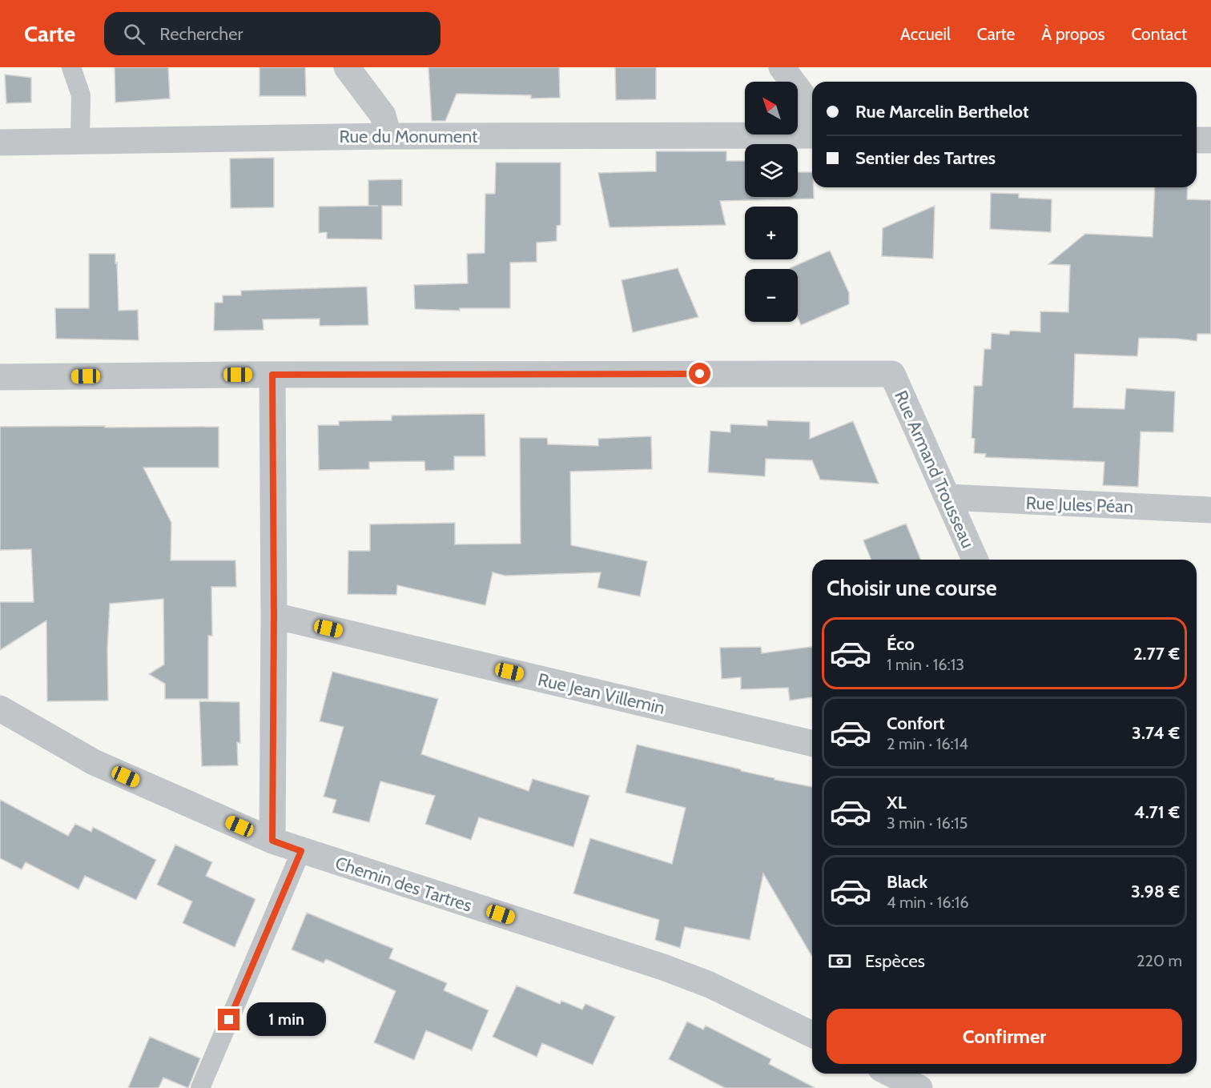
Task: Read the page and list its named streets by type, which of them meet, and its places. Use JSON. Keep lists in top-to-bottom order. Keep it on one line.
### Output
{"streets":{"street":["Rue du Monument","Rue Armand Trousseau","Rue Jules Péan","Rue Jean Villemin","Chemin des Tartres"]},"crossings":[["Rue Armand Trousseau","Rue Jules Péan"]],"north":"top left","page":{"header":"Carte","search":"Rechercher","nav":["Accueil","Carte","À propos","Contact"],"map_buttons":["+","−"],"banner":["Rue Marcelin Berthelot","Sentier des Tartres"],"heading":"Choisir une course","list":[{"name":"Éco","note":"1 min · 16:13","value":"2.77 €"},{"name":"Confort","note":"2 min · 16:14","value":"3.74 €"},{"name":"XL","note":"3 min · 16:15","value":"4.71 €"},{"name":"Black","note":"4 min · 16:16","value":"3.98 €"}],"pay":["Espèces","220 m"],"buttons":"Confirmer","bubble":"1 min"}}
